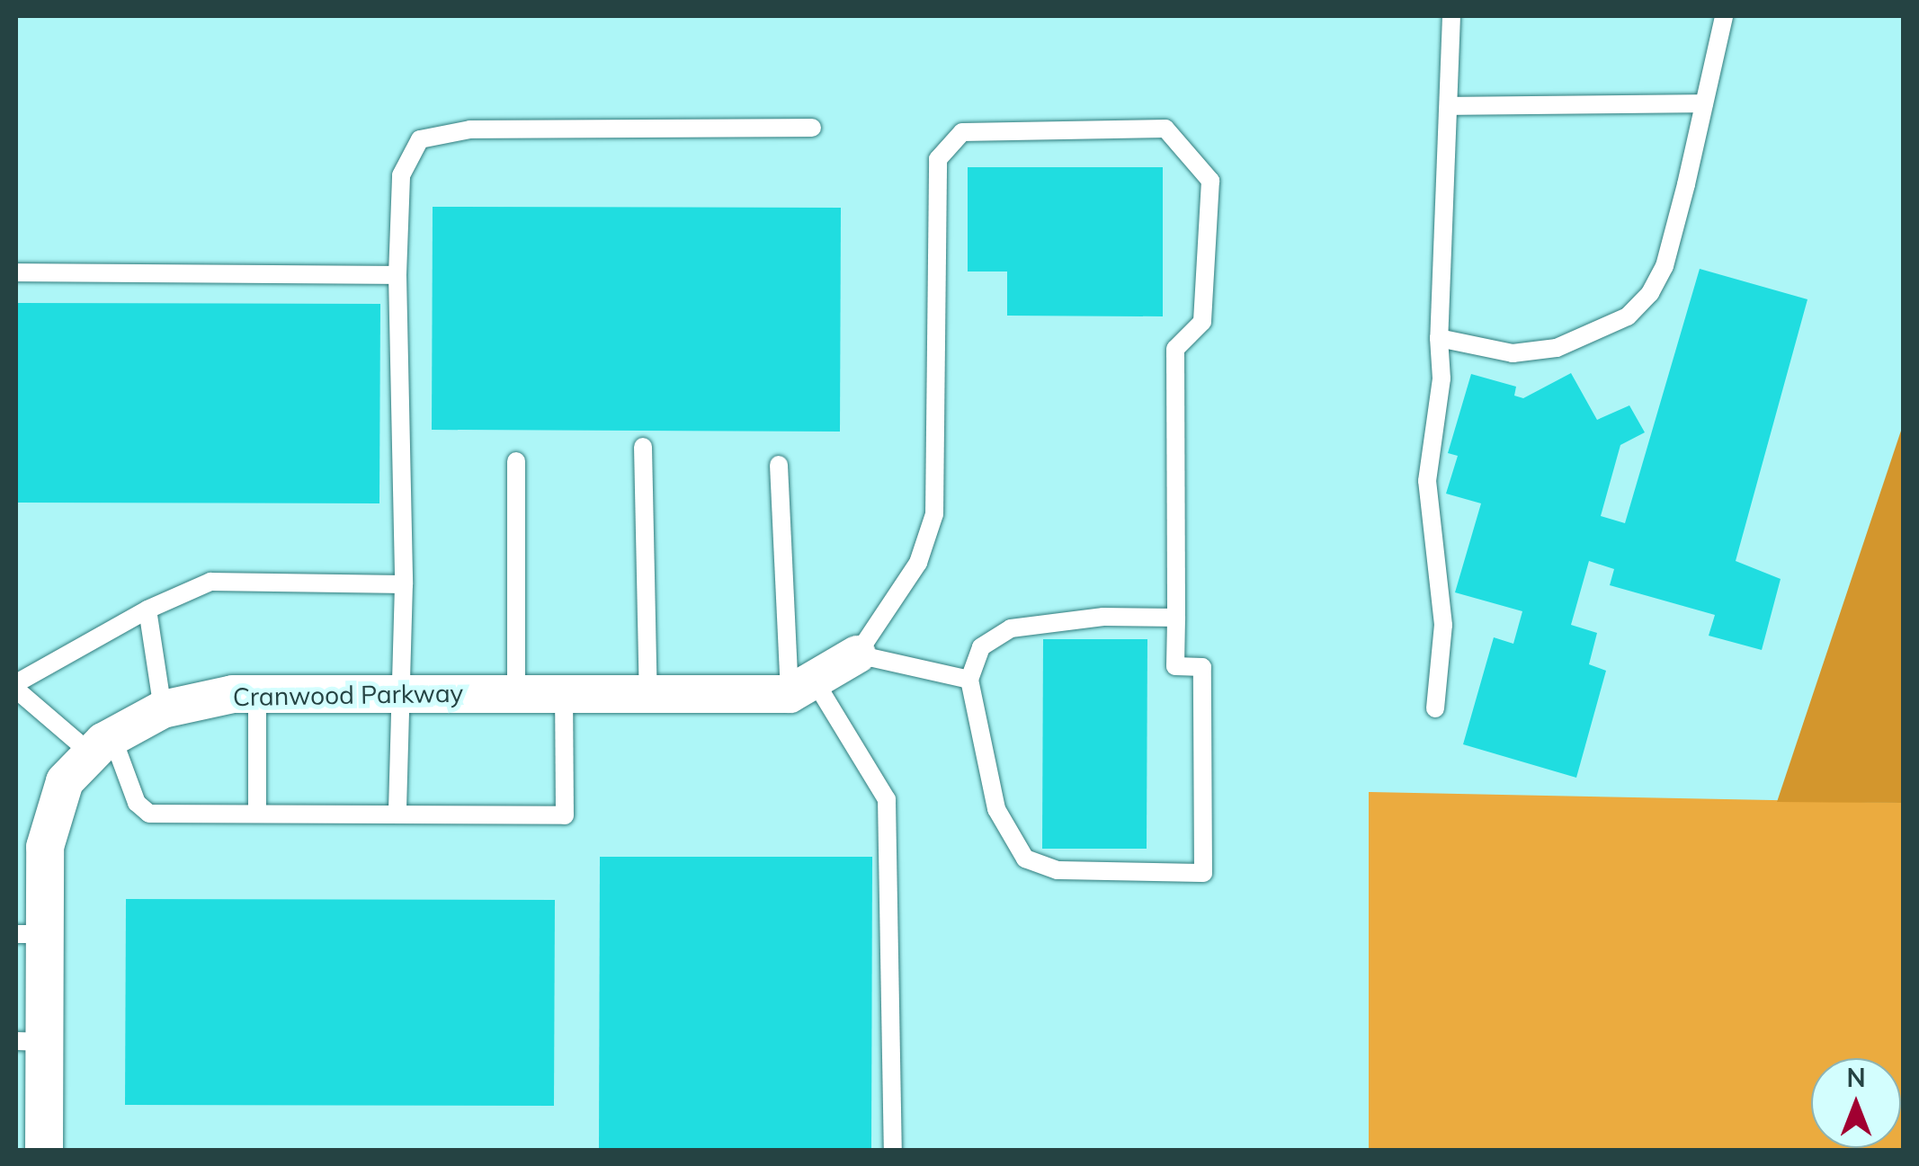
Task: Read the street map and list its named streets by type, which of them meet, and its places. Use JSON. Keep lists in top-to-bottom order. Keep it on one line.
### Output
{"streets":{"street":["Cranwood Parkway"]},"north":"top"}
